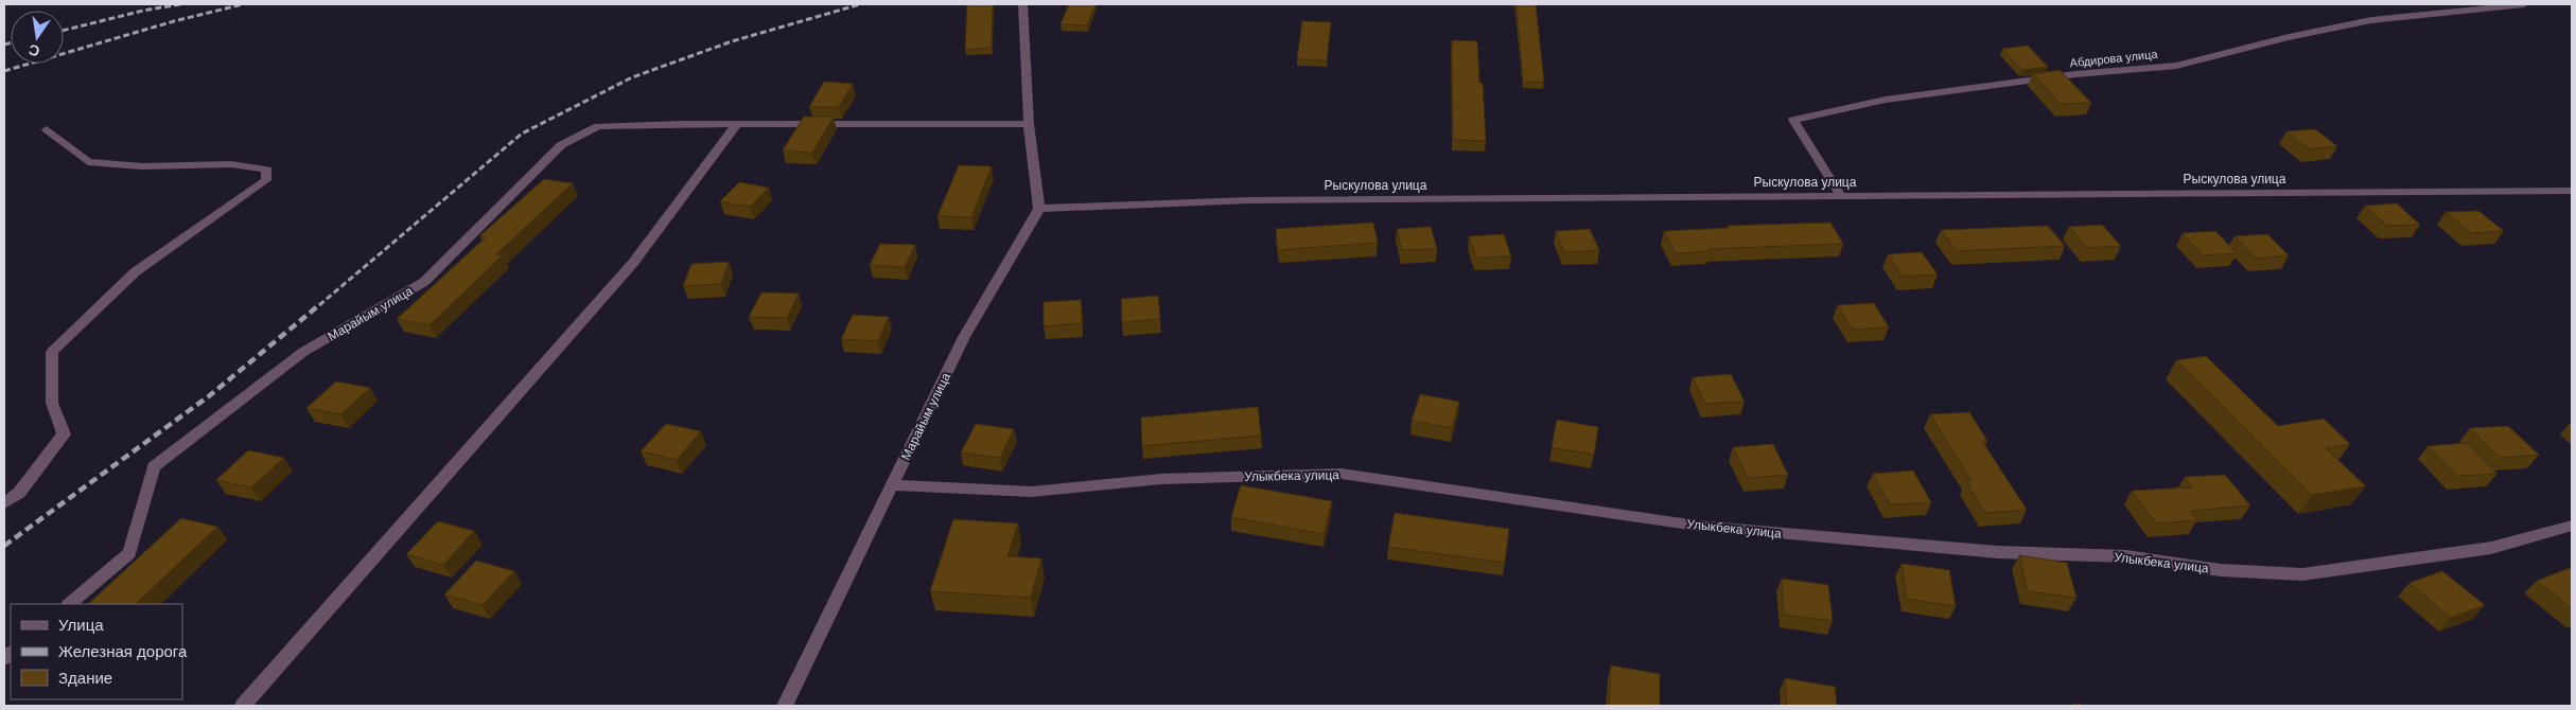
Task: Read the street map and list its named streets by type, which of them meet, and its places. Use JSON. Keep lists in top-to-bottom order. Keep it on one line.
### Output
{"streets":{"street":["Абдирова улица","Рыскулова улица","Марайым улица","Улыкбека улица"]},"crossings":[["Абдирова улица","Рыскулова улица"],["Рыскулова улица","Марайым улица"],["Марайым улица","Улыкбека улица"]],"legend":["Улица","Железная дорога","Здание"],"north":"bottom"}
